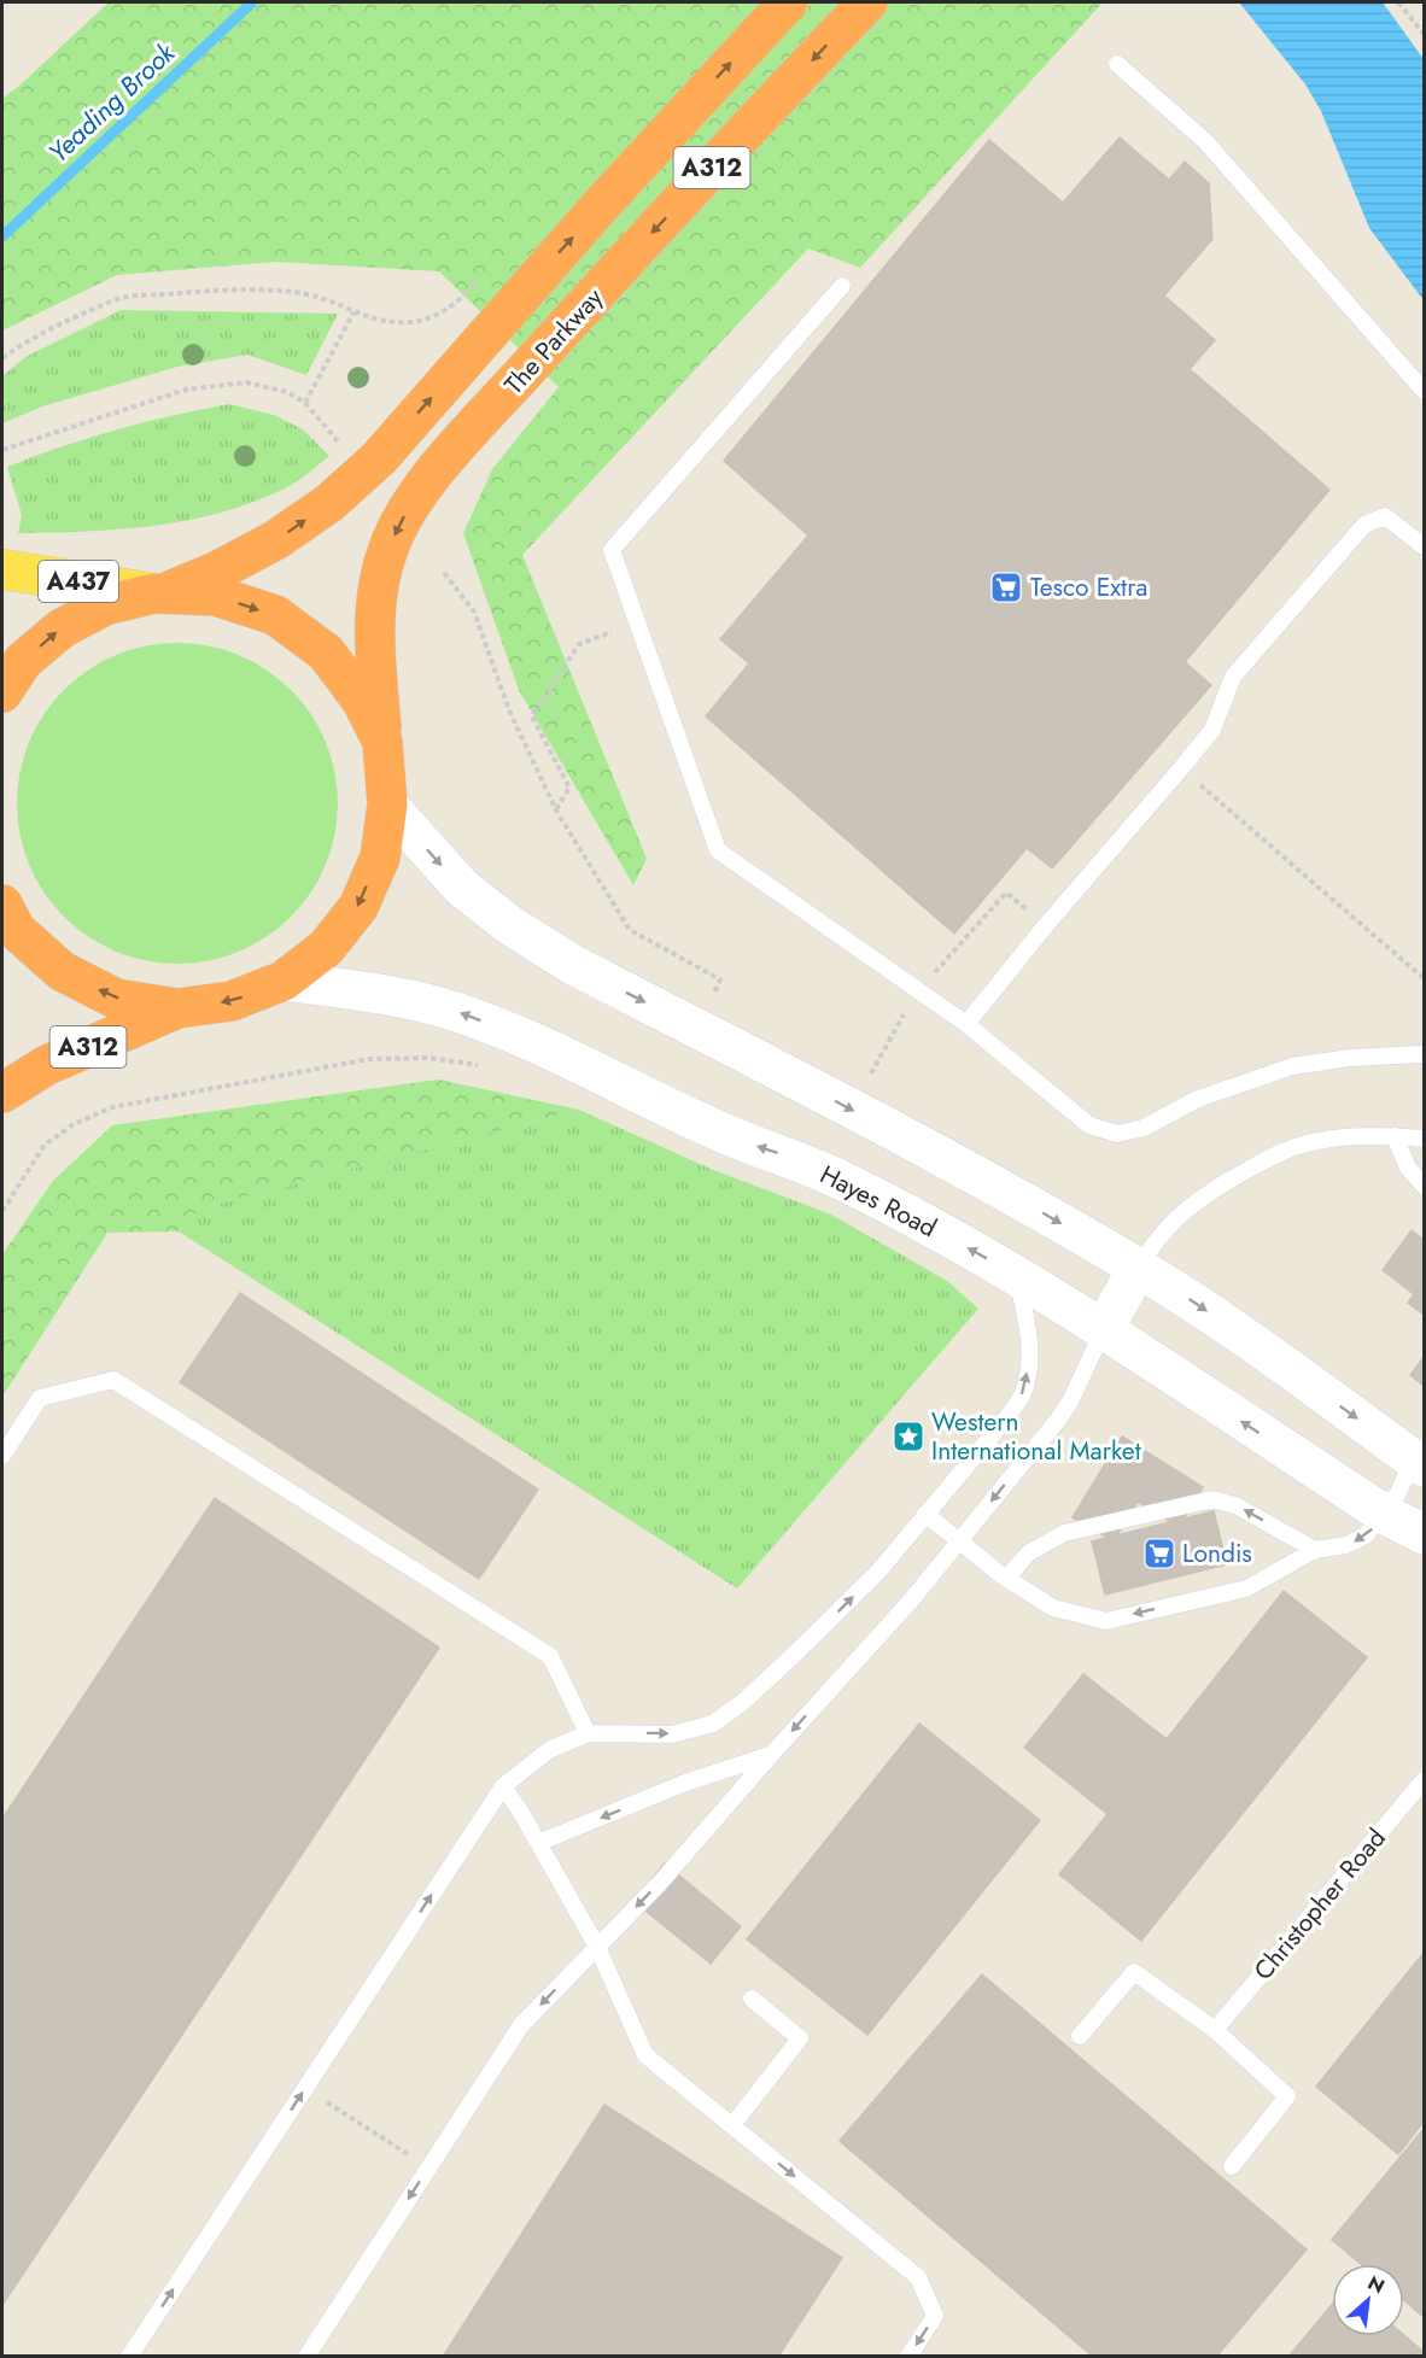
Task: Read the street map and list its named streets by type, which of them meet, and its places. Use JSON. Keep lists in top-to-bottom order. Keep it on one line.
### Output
{"streets":{"highway":["A312","The Parkway"],"main road":["A437"],"street":["Hayes Road"],"lane":["Christopher Road"]},"crossings":[["A312","The Parkway"],["A312","A437"],["The Parkway","Hayes Road"]],"water":["Yeading Brook"],"places":{"supermarket":["Tesco Extra","Londis"],"place":["Western International Market"]},"north":"top right"}
